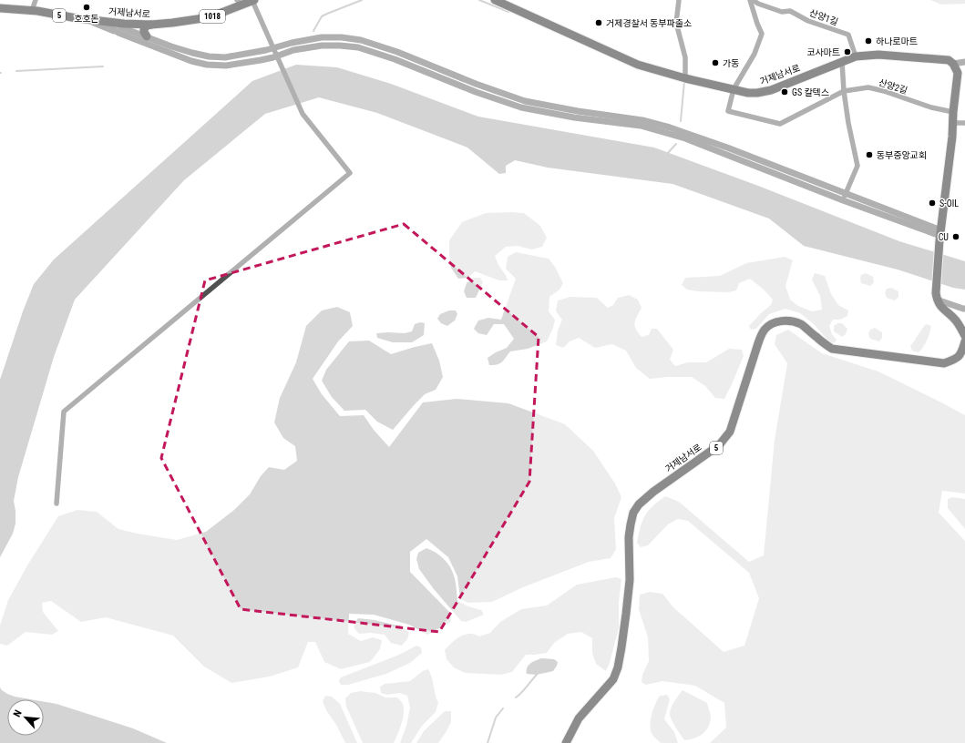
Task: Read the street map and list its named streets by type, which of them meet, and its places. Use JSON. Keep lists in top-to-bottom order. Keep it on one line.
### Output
{"streets":{"main road":["거제남서로","5","1018"],"street":["산양1길","산양2길"]},"crossings":[["거제남서로","산양1길"],["거제남서로","산양2길"]],"places":["호호돈","거제경찰서 동부파출소","하나로마트","코사마트","가동","GS 칼텍스","동부중앙교회","S-OIL","CU"],"north":"top left"}
